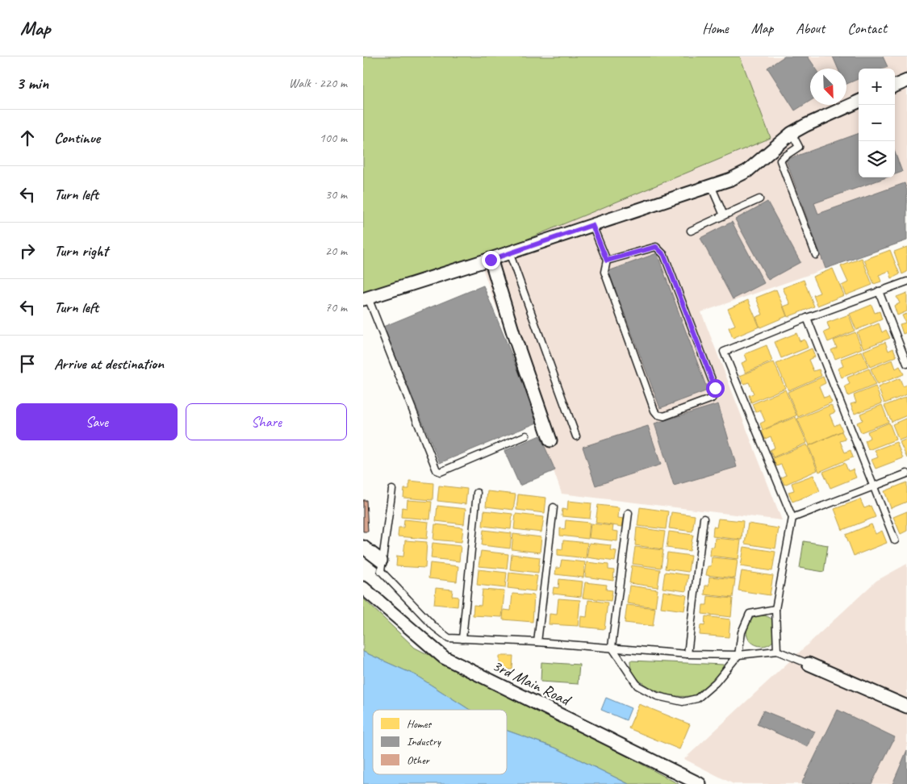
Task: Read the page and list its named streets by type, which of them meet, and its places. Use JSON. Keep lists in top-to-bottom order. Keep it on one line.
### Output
{"streets":{"street":["3rd Main Road"]},"legend":["Homes","Industry","Other"],"north":"bottom right","page":{"header":"Map","nav":["Home","Map","About","Contact"],"heading":["3 min","Walk · 220 m"],"map_buttons":["+","−"],"list":[["Continue","100 m"],["Turn left","30 m"],["Turn right","20 m"],["Turn left","70 m"],"Arrive at destination"],"buttons":["Save","Share"]}}
